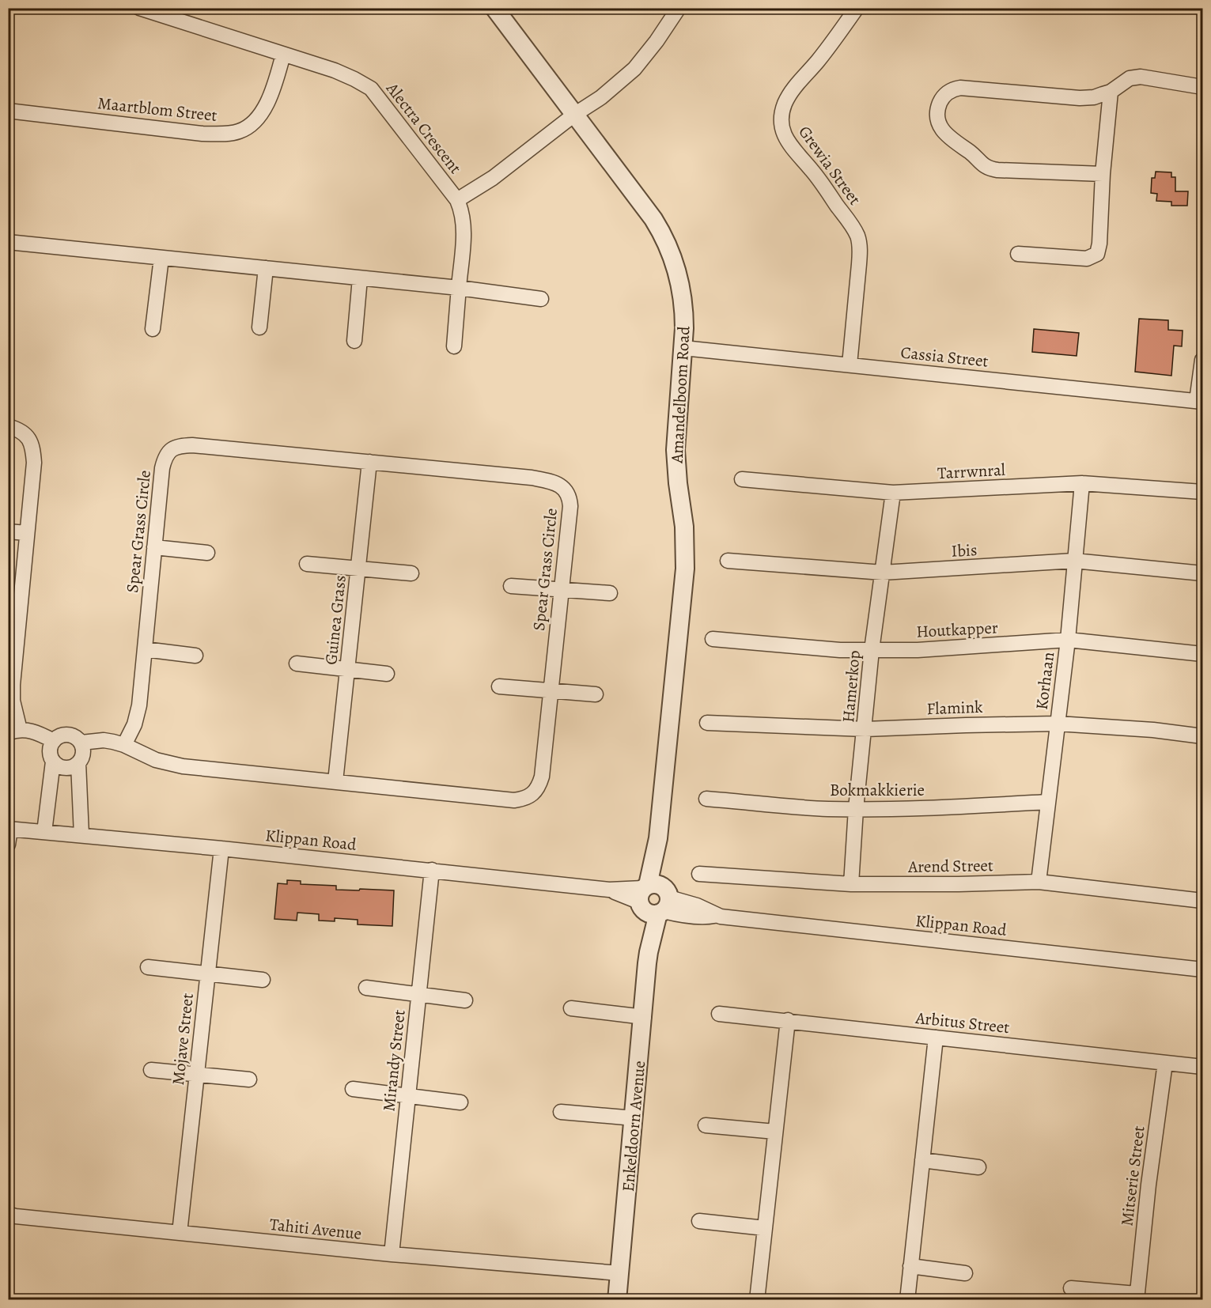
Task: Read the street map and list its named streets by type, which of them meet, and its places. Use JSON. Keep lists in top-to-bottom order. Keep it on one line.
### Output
{"streets":{"street":["Maartblom Street","Alectra Crescent","Grewia Street","Cassia Street","Amandelboom Road","Tarrwnral","Spear Grass Circle","Ibis","Guinea Grass","Houtkapper","Korhaan","Hamerkop","Flamink","Bokmakkierie","Klippan Road","Arend Street","Arbitus Street","Mojave Street","Mirandy Street","Enkeldoorn Avenue","Mitserie Street","Tahiti Avenue"]},"crossings":[["Maartblom Street","Alectra Crescent"],["Grewia Street","Cassia Street"],["Cassia Street","Amandelboom Road"],["Amandelboom Road","Klippan Road"],["Amandelboom Road","Enkeldoorn Avenue"],["Tarrwnral","Korhaan"],["Tarrwnral","Hamerkop"],["Spear Grass Circle","Guinea Grass"],["Ibis","Korhaan"],["Ibis","Hamerkop"],["Houtkapper","Korhaan"],["Houtkapper","Hamerkop"],["Korhaan","Flamink"],["Korhaan","Bokmakkierie"],["Korhaan","Arend Street"],["Hamerkop","Flamink"],["Hamerkop","Bokmakkierie"],["Hamerkop","Arend Street"],["Klippan Road","Mojave Street"],["Klippan Road","Mirandy Street"],["Klippan Road","Enkeldoorn Avenue"],["Arbitus Street","Mitserie Street"],["Mojave Street","Tahiti Avenue"],["Mirandy Street","Tahiti Avenue"],["Enkeldoorn Avenue","Tahiti Avenue"]]}
